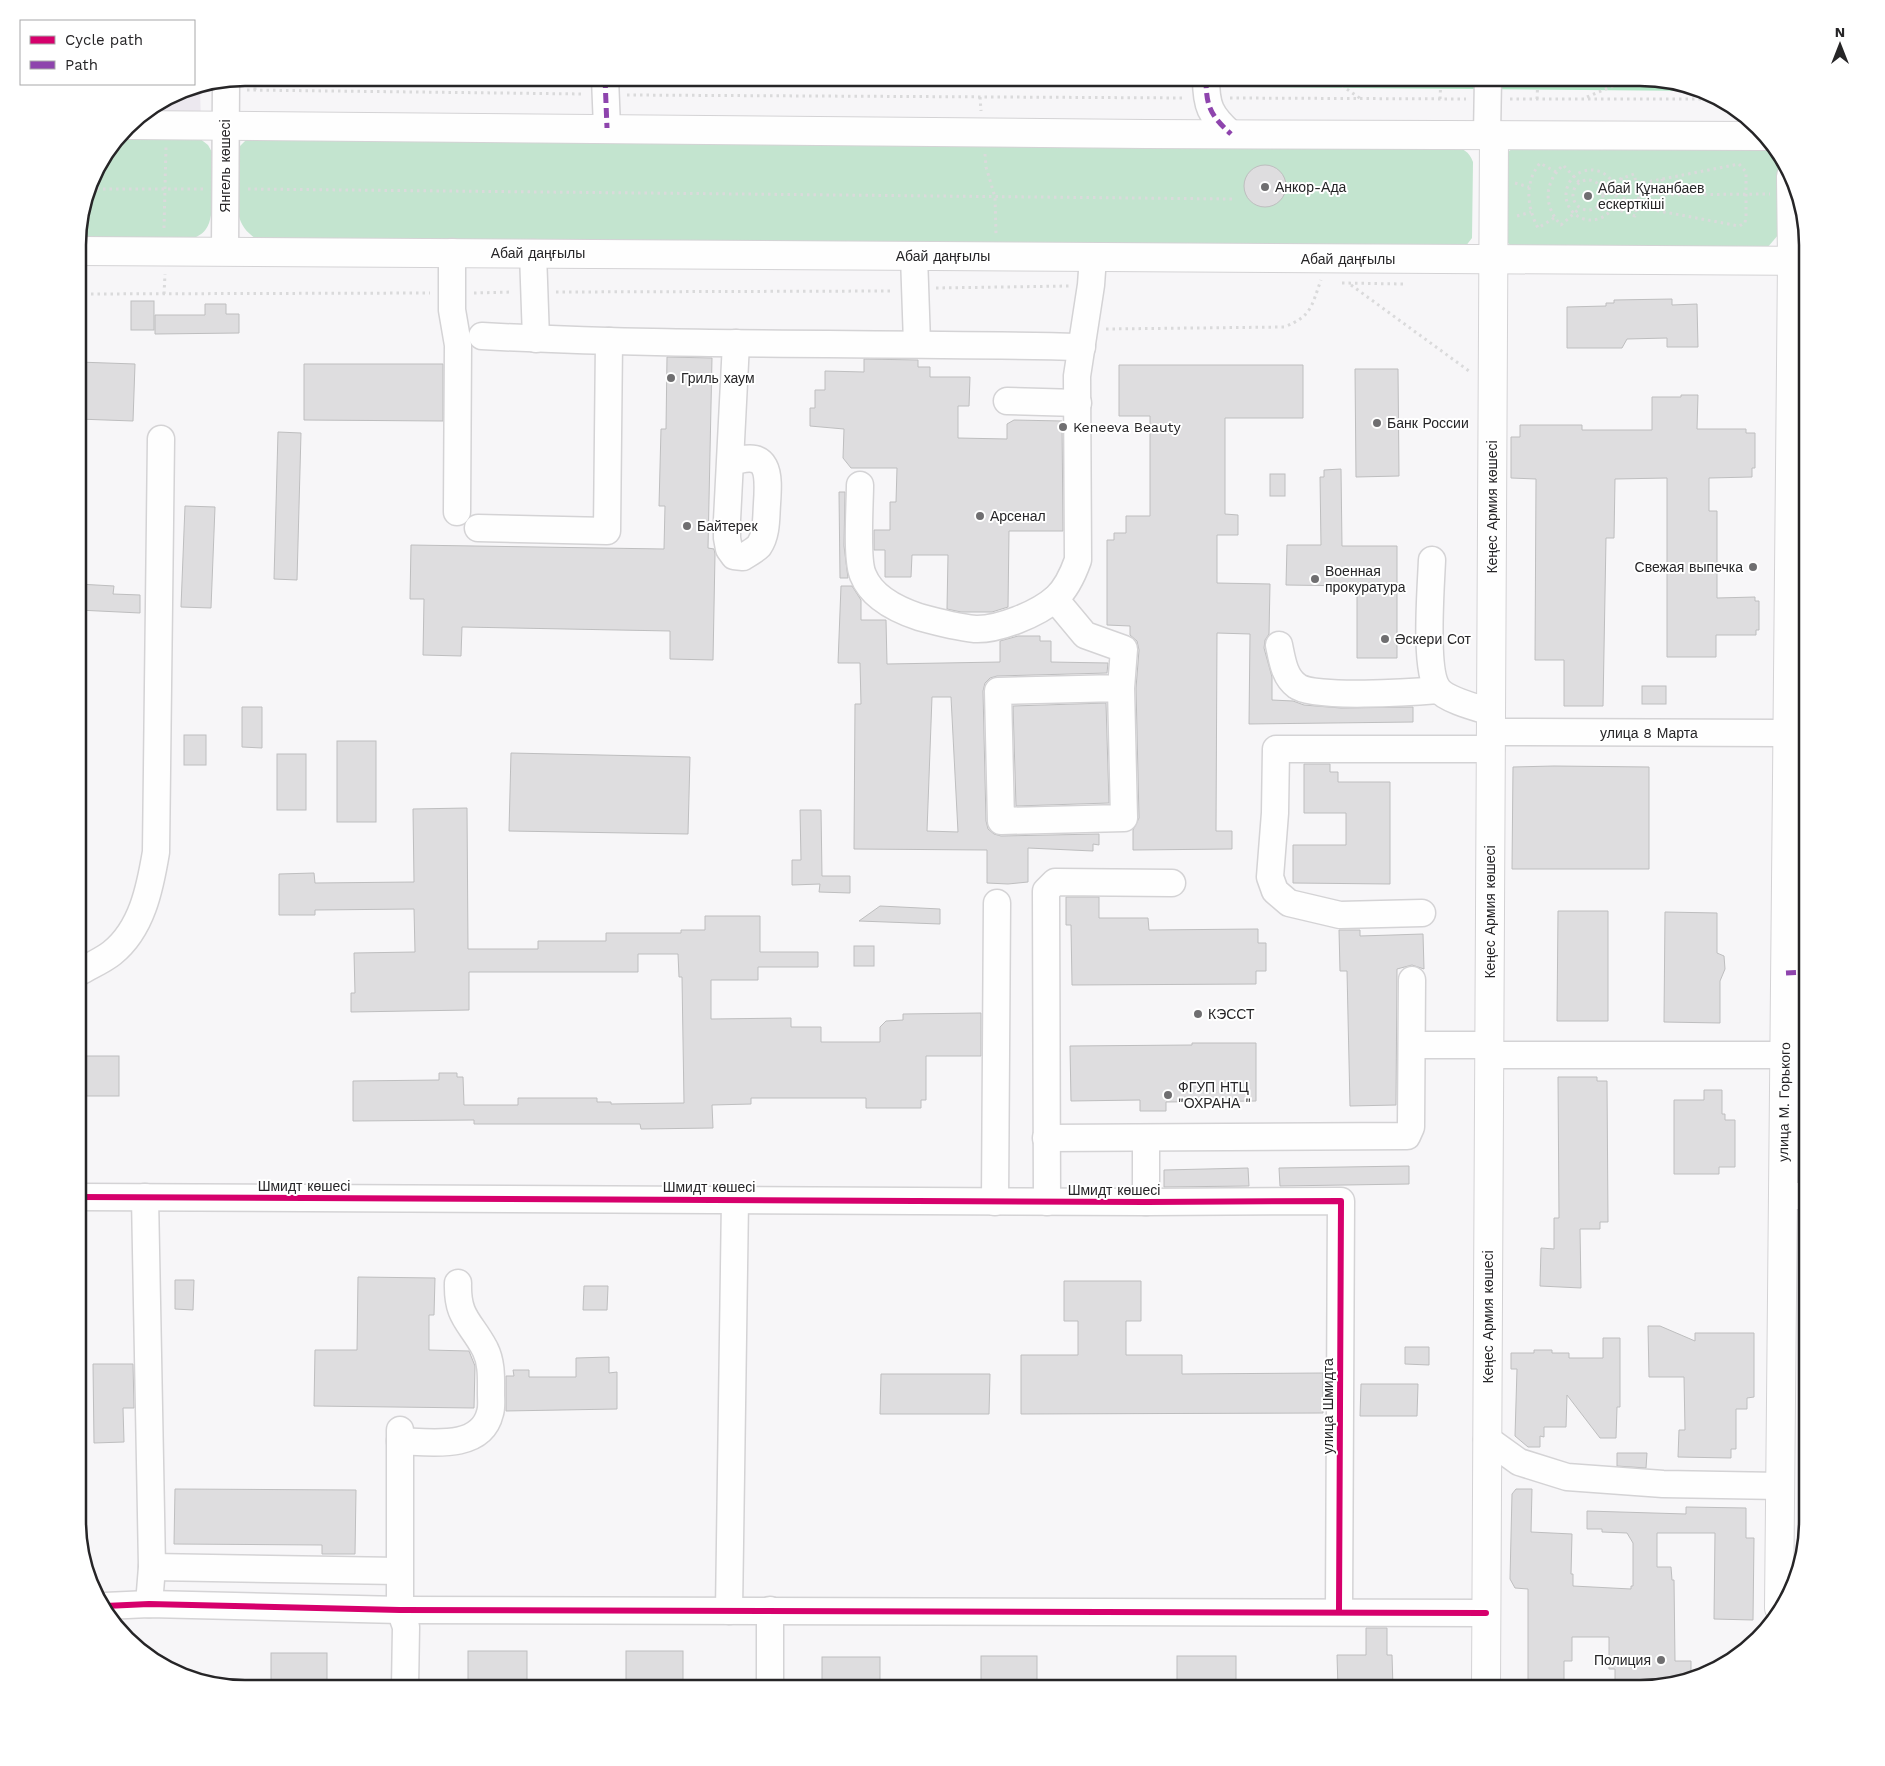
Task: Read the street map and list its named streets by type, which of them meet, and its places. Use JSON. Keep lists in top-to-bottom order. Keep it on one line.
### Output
{"streets":{"main road":["Абай даңғылы","Кеңес Армия көшесі","улица М. Горького"],"street":["Янгель көшесі","улица 8 Марта","Шмидт көшесі","улица Шмидта"]},"crossings":[["Янгель көшесі","Абай даңғылы"],["Абай даңғылы","Кеңес Армия көшесі"],["Кеңес Армия көшесі","улица 8 Марта"],["улица 8 Марта","улица М. Горького"],["Шмидт көшесі","улица Шмидта"]],"places":["Анкор-Ада","Абай Құнанбаев ескерткіші","Гриль хаум","Банк России","Keneeva Beauty","Арсенал","Байтерек","Свежая выпечка","Военная прокуратура","Әскери Сот","КЭССТ","ФГУП НТЦ \"ОХРАНА \"","Полиция"],"legend":["Cycle path","Path"],"north":"top"}
